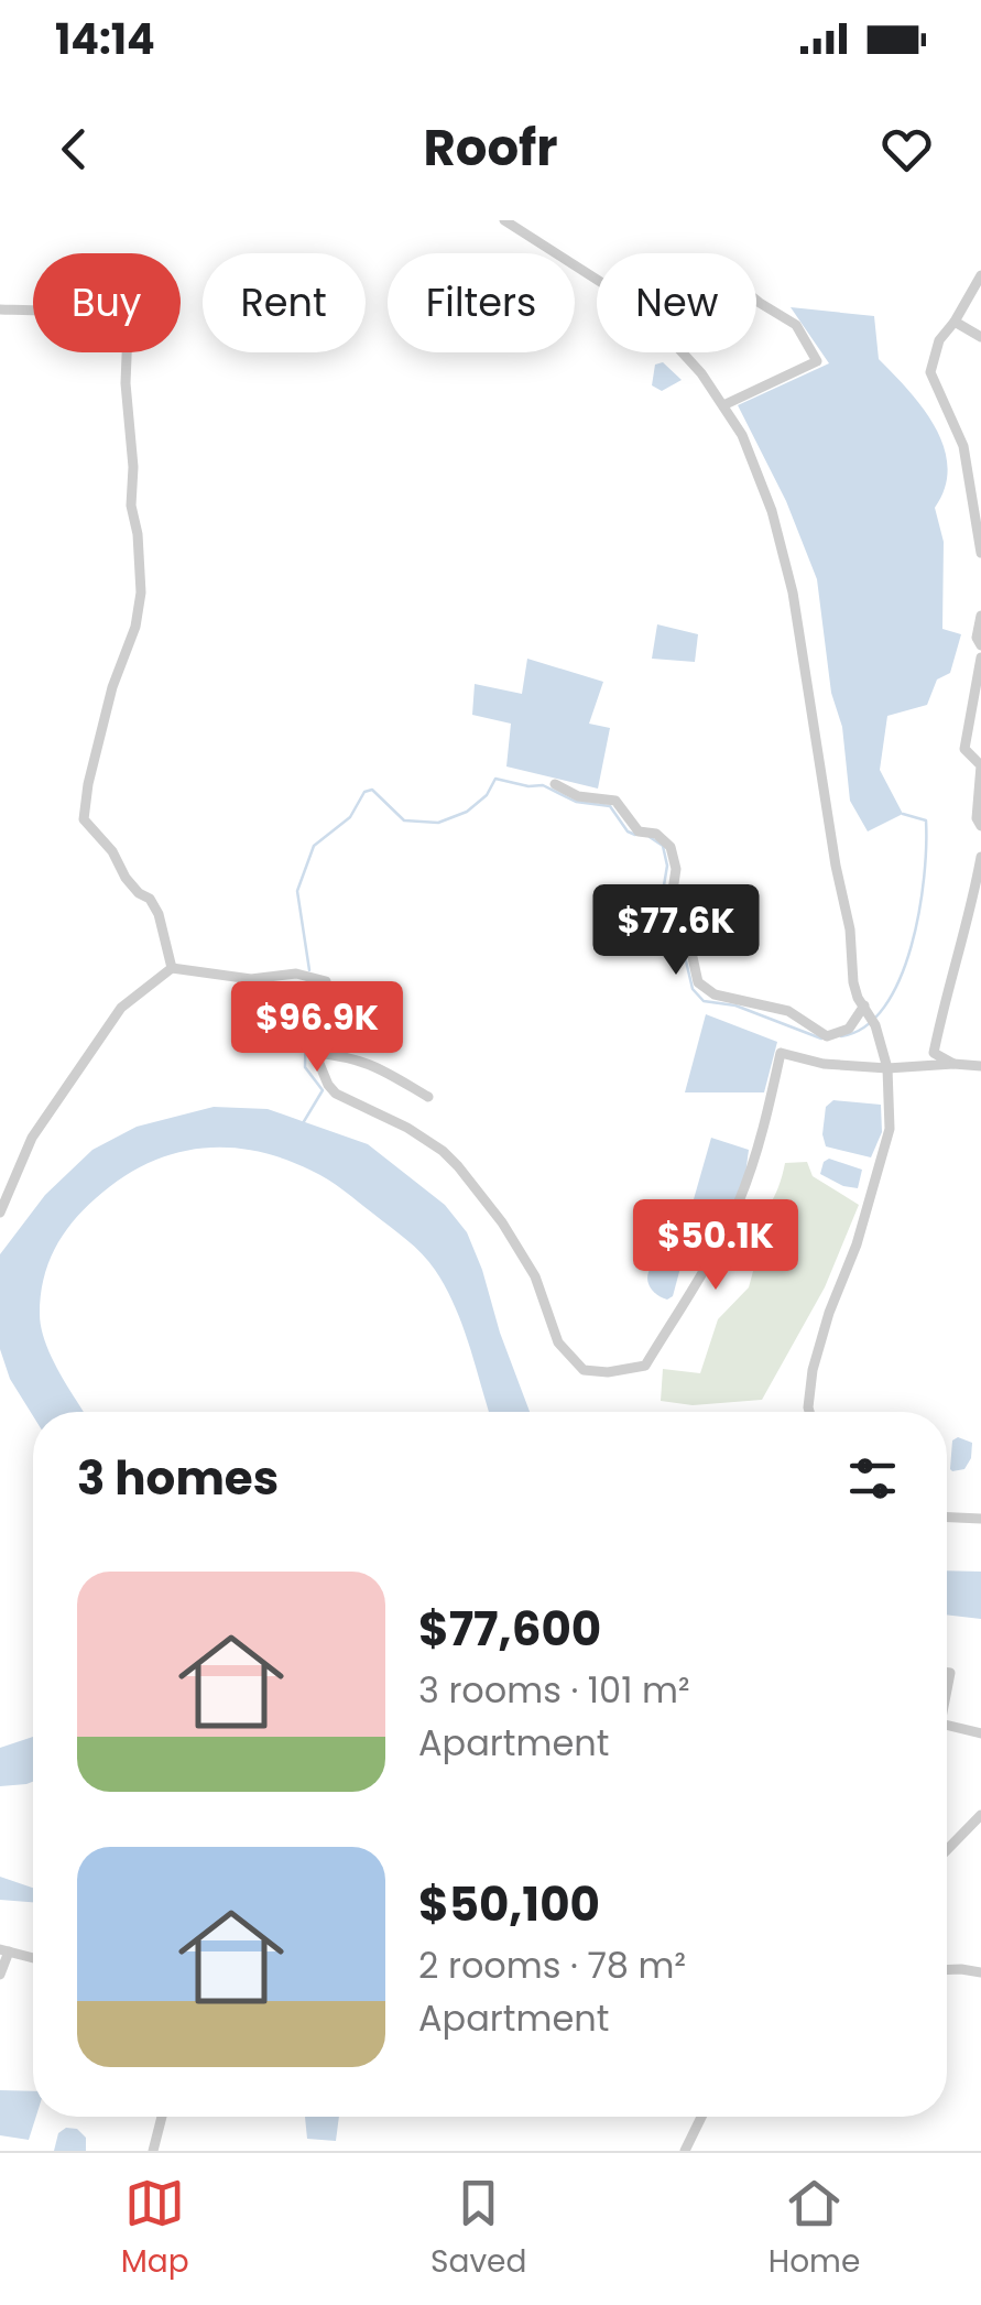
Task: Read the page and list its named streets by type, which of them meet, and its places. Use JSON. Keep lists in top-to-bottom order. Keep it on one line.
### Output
{"page":{"status":"14:14","header":"Roofr","chip":["Buy","Rent","Filters","New"],"price":["$77.6K","$96.9K","$50.1K"],"heading":"3 homes","list":[{"name":"$77,600","note":"3 rooms · 101 m² · Apartment"},{"name":"$50,100","note":"2 rooms · 78 m² · Apartment"}],"tabs":["Map","Saved","Home"]}}
